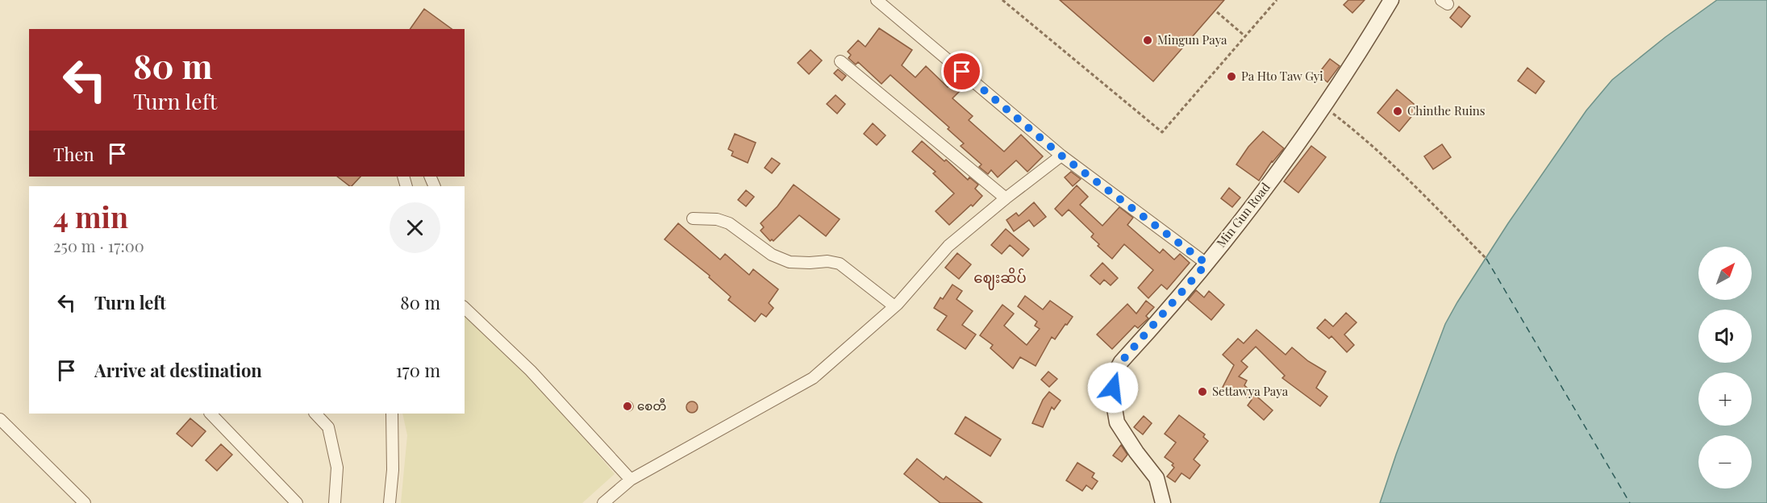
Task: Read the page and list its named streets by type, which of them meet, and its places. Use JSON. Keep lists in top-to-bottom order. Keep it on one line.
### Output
{"streets":{"street":["Min Gun Road"]},"districts":["ဈေးဆိပ်"],"places":["Mingun Paya","Pa Hto Taw Gyi","Chinthe Ruins","Settawya Paya","စေတီ"],"north":"top right","page":{"turn":["80 m","Turn left"],"then":"Then","heading":["4 min","250 m · 17:00"],"map_buttons":["+","−"],"list":[{"name":"Turn left","value":"80 m"},{"name":"Arrive at destination","value":"170 m"}]}}
